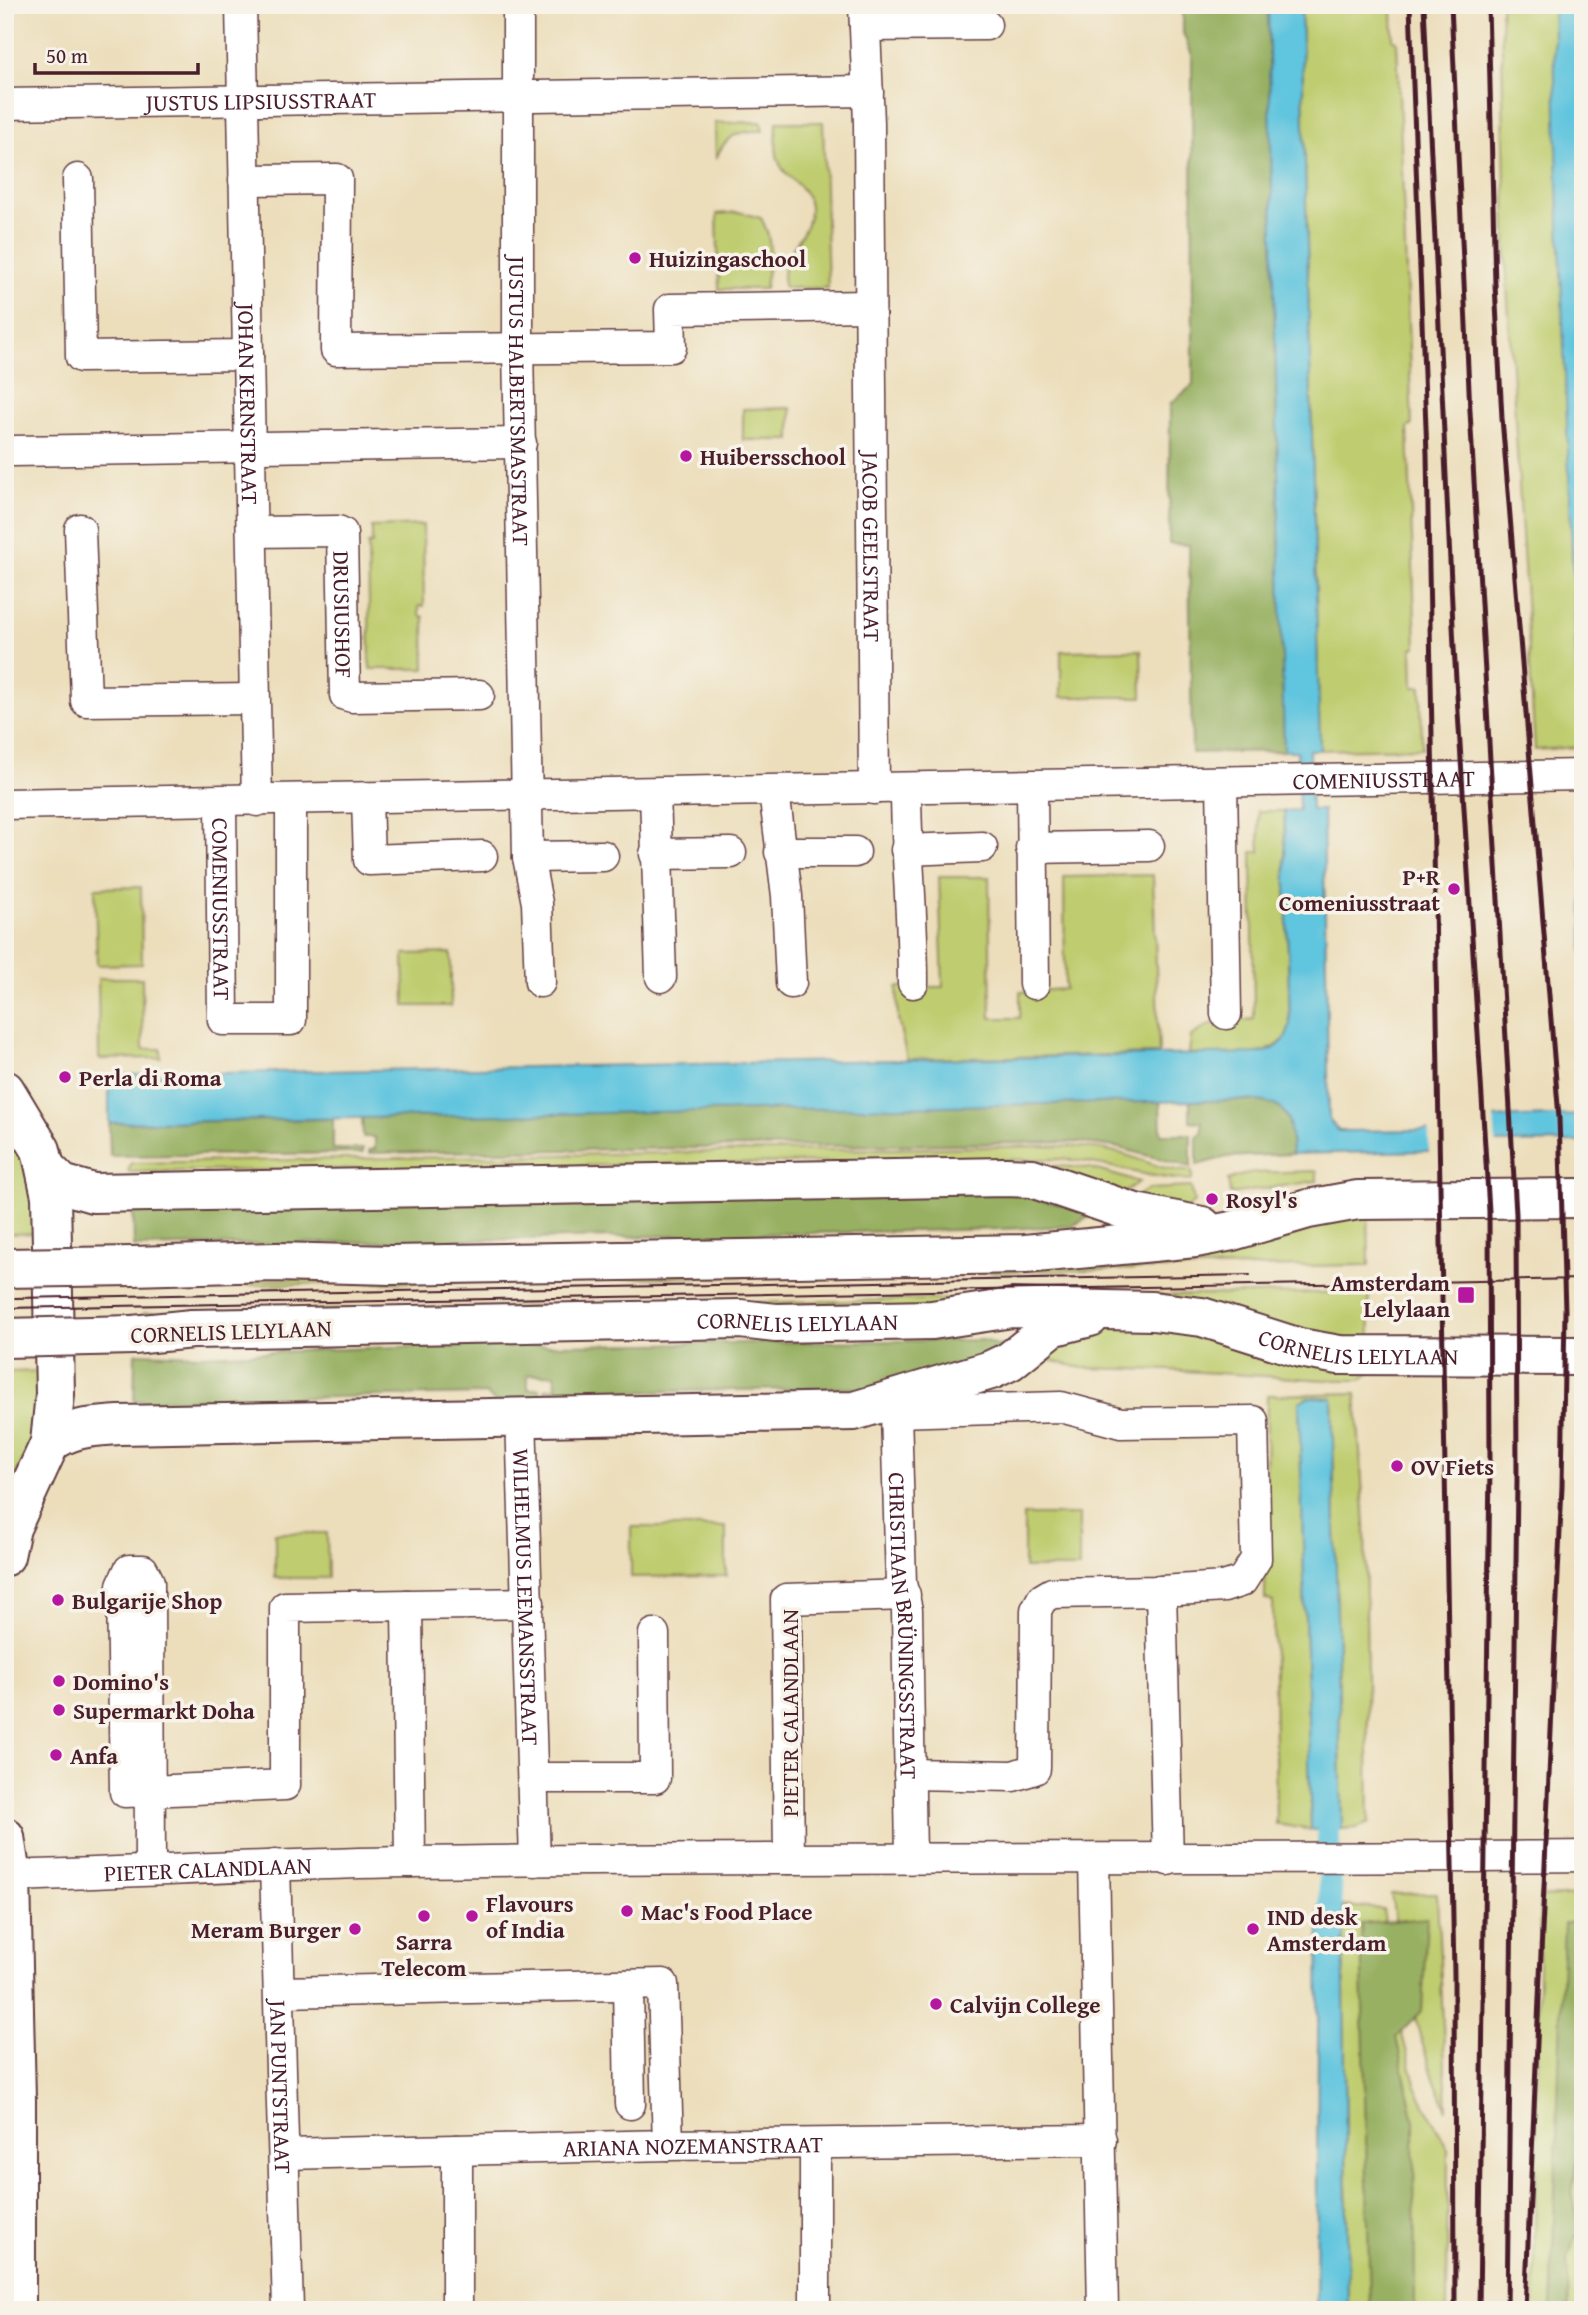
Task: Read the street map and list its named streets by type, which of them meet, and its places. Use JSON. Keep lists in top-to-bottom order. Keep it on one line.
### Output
{"streets":{"main road":["CORNELIS LELYLAAN"],"street":["JUSTUS LIPSIUSSTRAAT","JUSTUS HALBERTSMASTRAAT","JOHAN KERNSTRAAT","JACOB GEELSTRAAT","DRUSIUSHOF","COMENIUSSTRAAT","WILHELMUS LEEMANSSTRAAT","CHRISTIAAN BRÜNINGSSTRAAT","PIETER CALANDLAAN","JAN PUNTSTRAAT","ARIANA NOZEMANSTRAAT"]},"crossings":[["JUSTUS LIPSIUSSTRAAT","JUSTUS HALBERTSMASTRAAT"],["JUSTUS LIPSIUSSTRAAT","JOHAN KERNSTRAAT"],["JUSTUS LIPSIUSSTRAAT","JACOB GEELSTRAAT"],["JUSTUS HALBERTSMASTRAAT","COMENIUSSTRAAT"],["JOHAN KERNSTRAAT","DRUSIUSHOF"],["JOHAN KERNSTRAAT","COMENIUSSTRAAT"],["JACOB GEELSTRAAT","COMENIUSSTRAAT"],["WILHELMUS LEEMANSSTRAAT","PIETER CALANDLAAN"],["CHRISTIAAN BRÜNINGSSTRAAT","PIETER CALANDLAAN"],["PIETER CALANDLAAN","JAN PUNTSTRAAT"],["JAN PUNTSTRAAT","ARIANA NOZEMANSTRAAT"]],"places":{"other":["Huizingaschool","Huibersschool","P+R Comeniusstraat","Perla di Roma","Rosyl's","OV Fiets","Bulgarije Shop","Domino's","Supermarkt Doha","Anfa","Mac's Food Place","Sarra Telecom","Flavours of India","Meram Burger","IND desk Amsterdam","Calvijn College"],"transit":["Amsterdam Lelylaan"]},"scale_bar":"50 m"}
